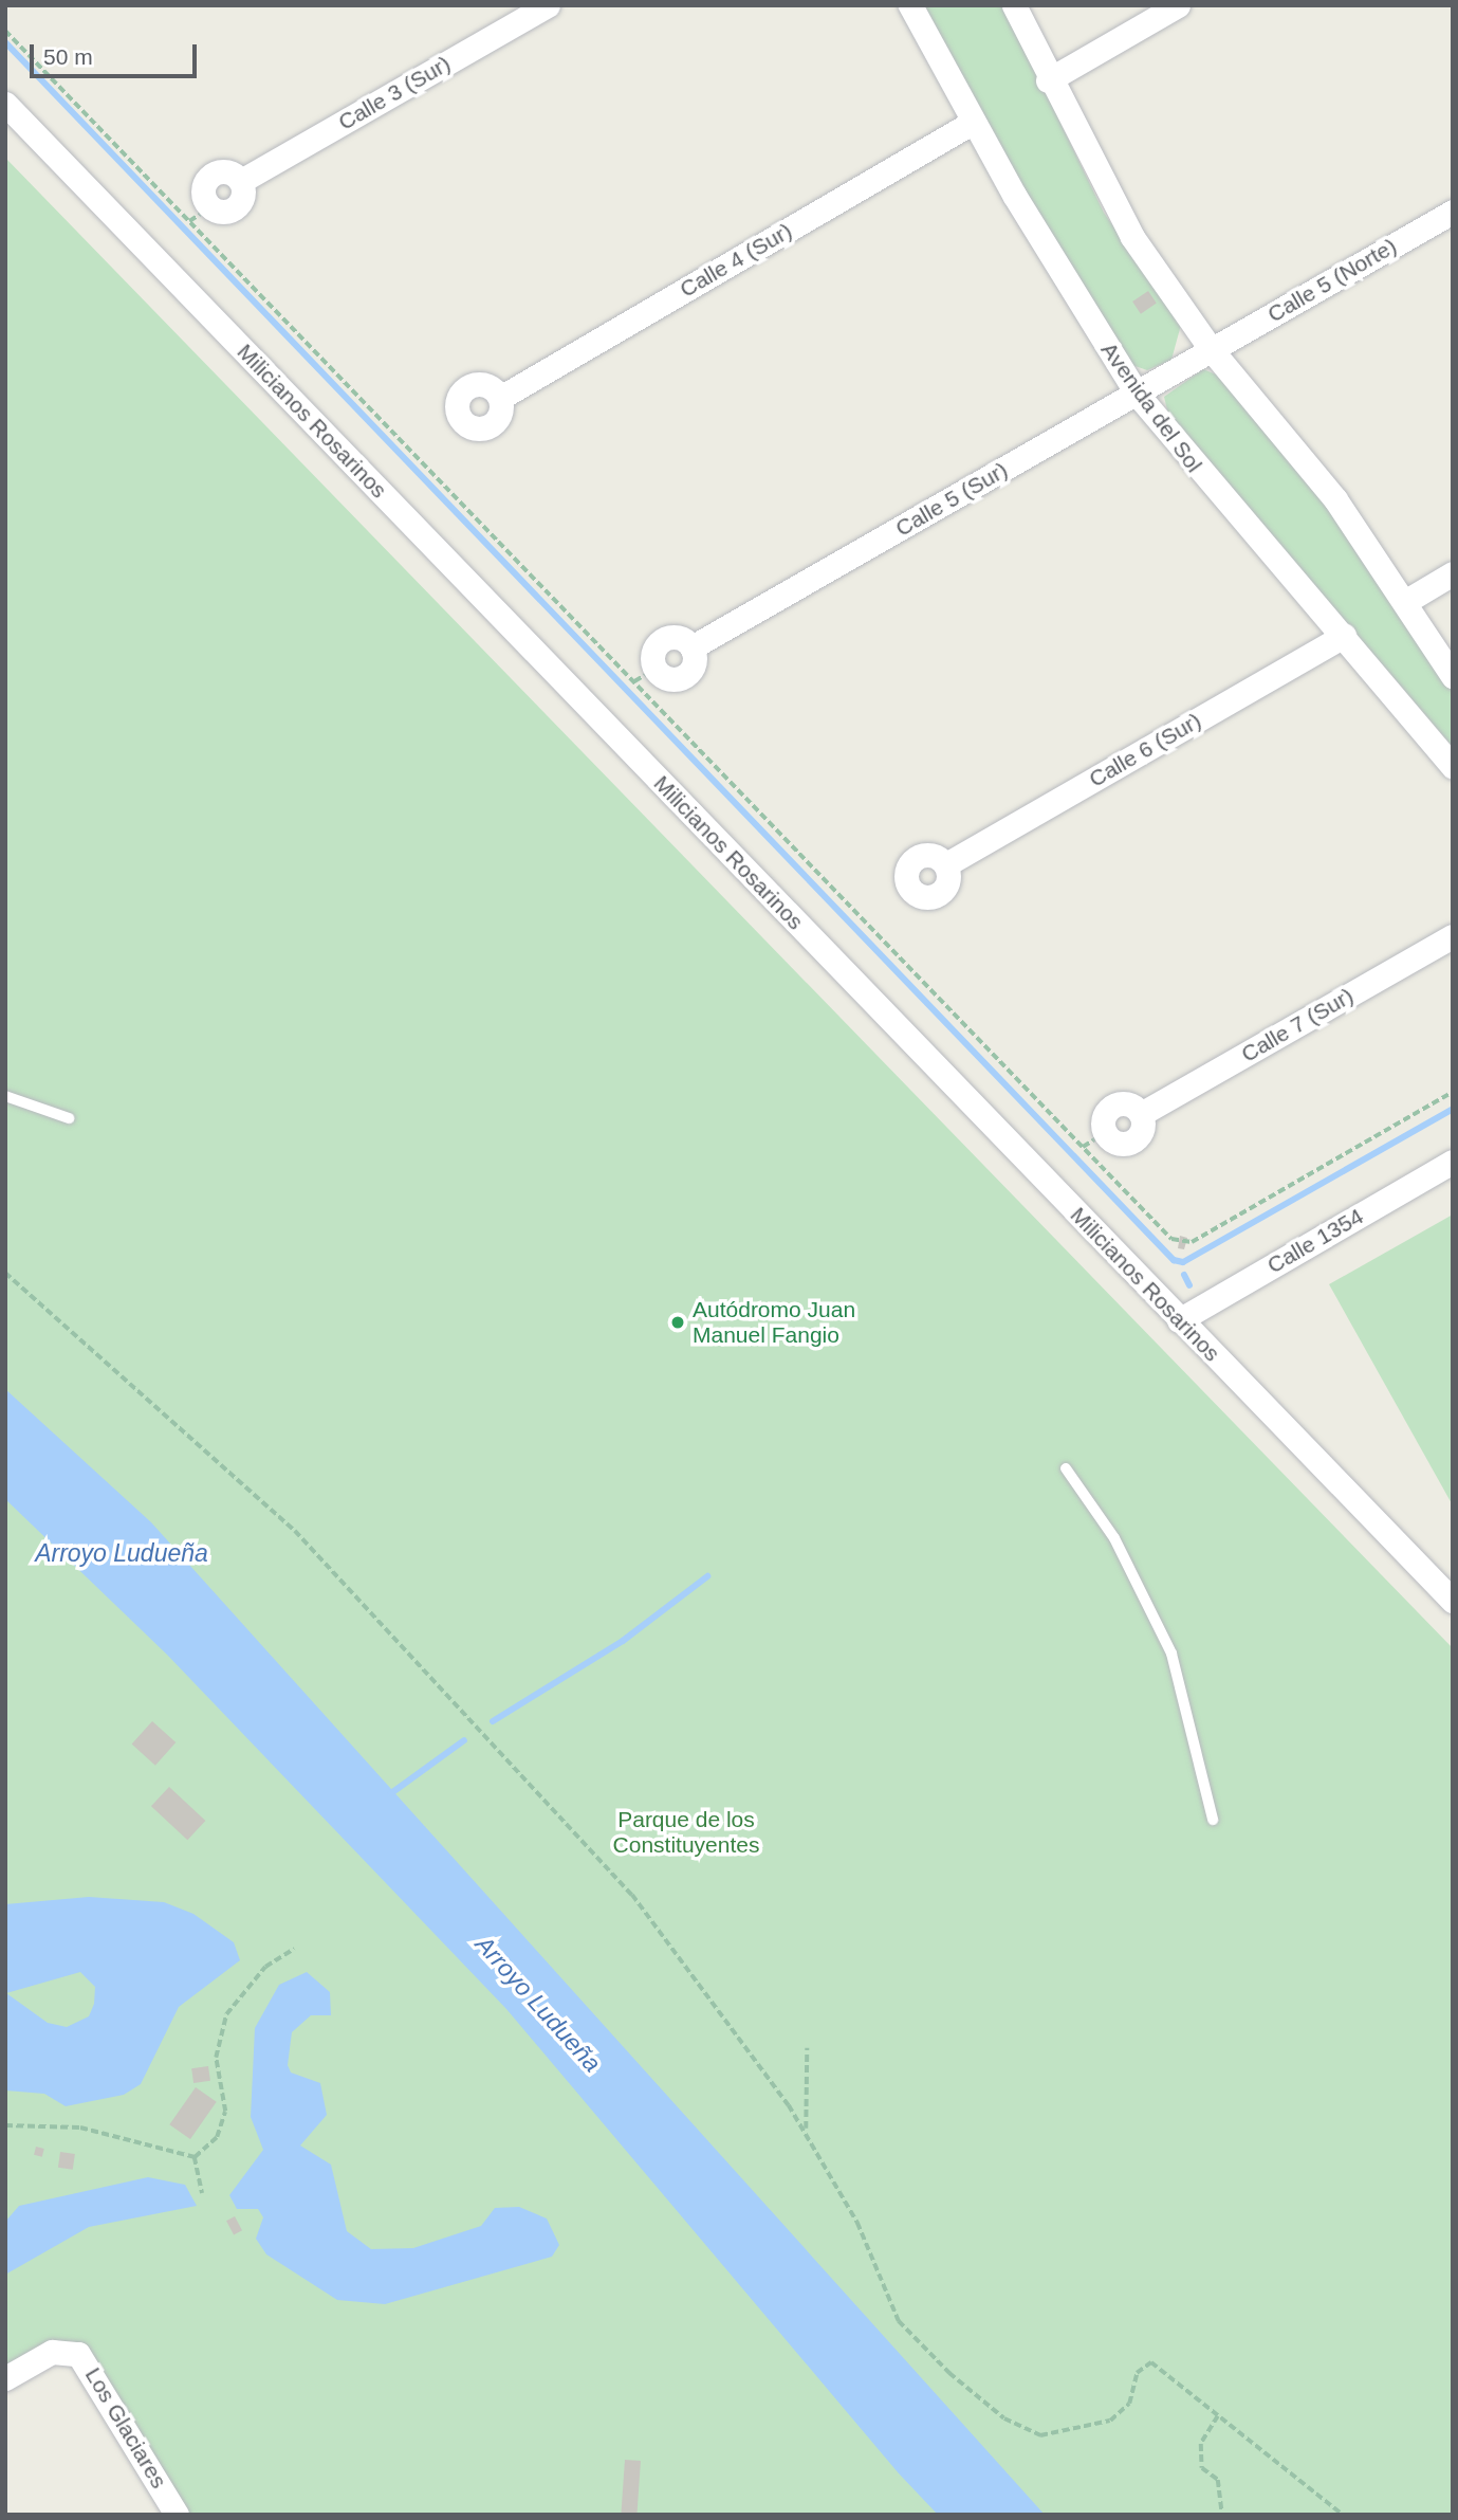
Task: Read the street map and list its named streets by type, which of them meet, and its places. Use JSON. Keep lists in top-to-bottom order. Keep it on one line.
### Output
{"streets":{"street":["Calle 3 (Sur)","Calle 4 (Sur)","Calle 5 (Norte)","Avenida del Sol","Milicianos Rosarinos","Calle 5 (Sur)","Calle 6 (Sur)","Calle 7 (Sur)","Calle 1354","Los Glaciares"]},"crossings":[["Calle 4 (Sur)","Avenida del Sol"],["Calle 5 (Norte)","Calle 5 (Sur)"],["Avenida del Sol","Calle 5 (Sur)"],["Avenida del Sol","Calle 6 (Sur)"],["Milicianos Rosarinos","Calle 1354"]],"water":["Arroyo Ludueña"],"parks":["Parque de los Constituyentes"],"places":["Autódromo Juan Manuel Fangio"],"scale_bar":"50 m"}
